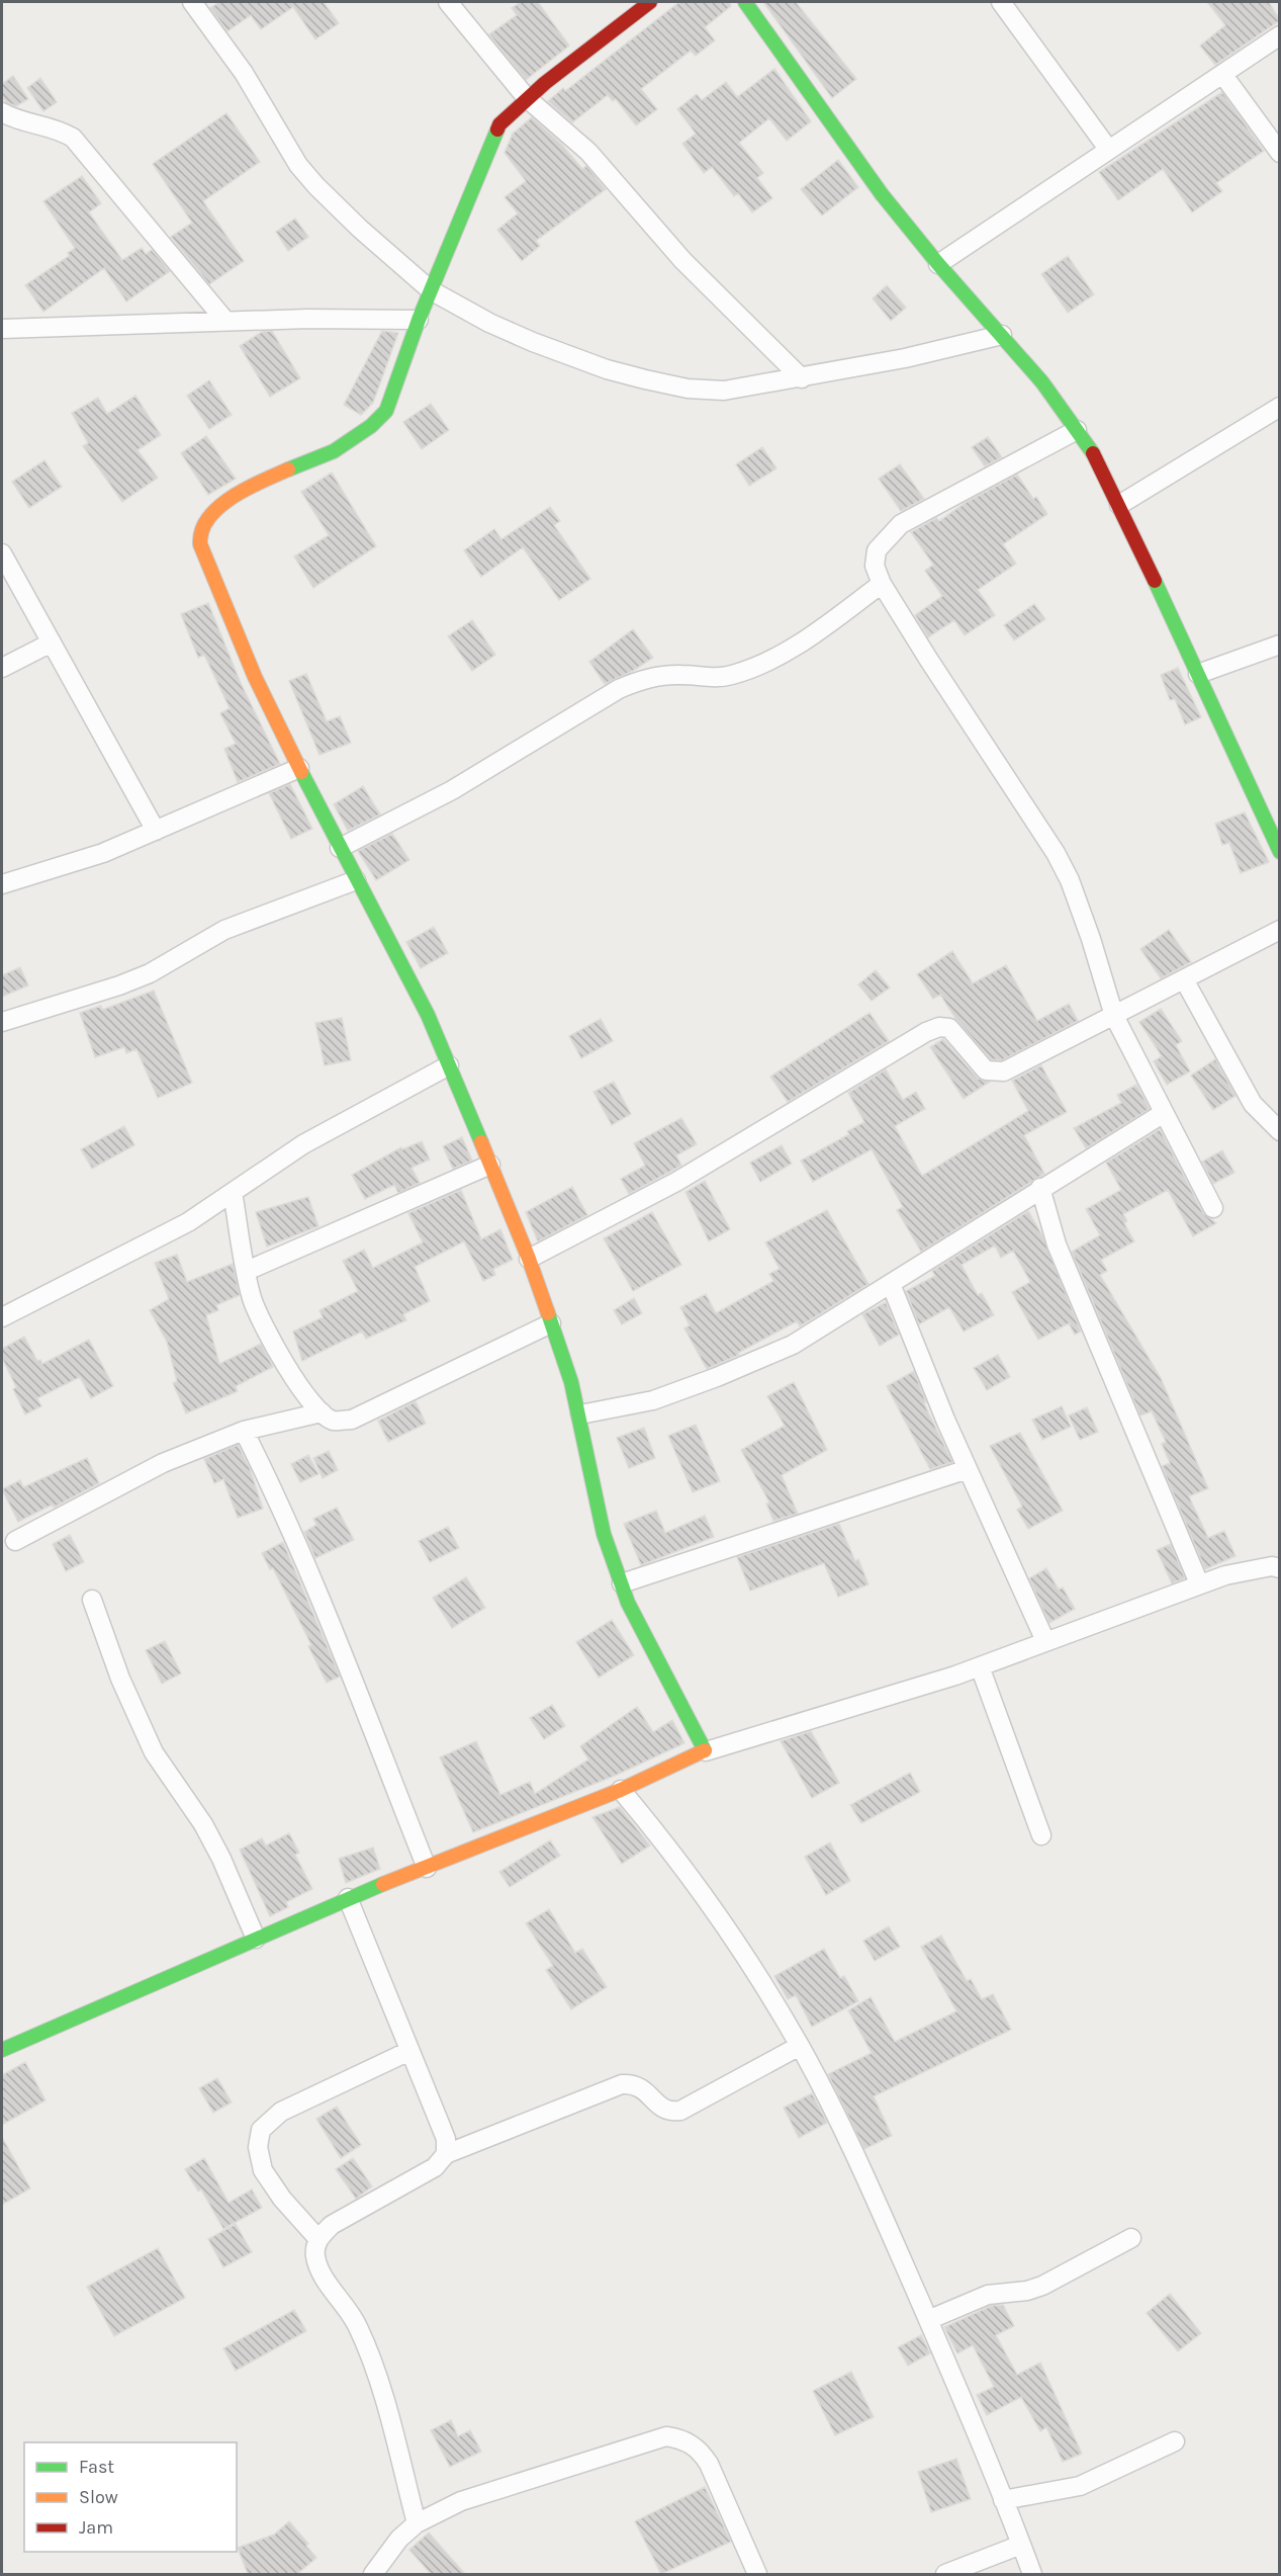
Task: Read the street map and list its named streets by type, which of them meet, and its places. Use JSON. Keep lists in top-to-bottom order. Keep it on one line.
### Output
{"legend":["Fast","Slow","Jam"]}
